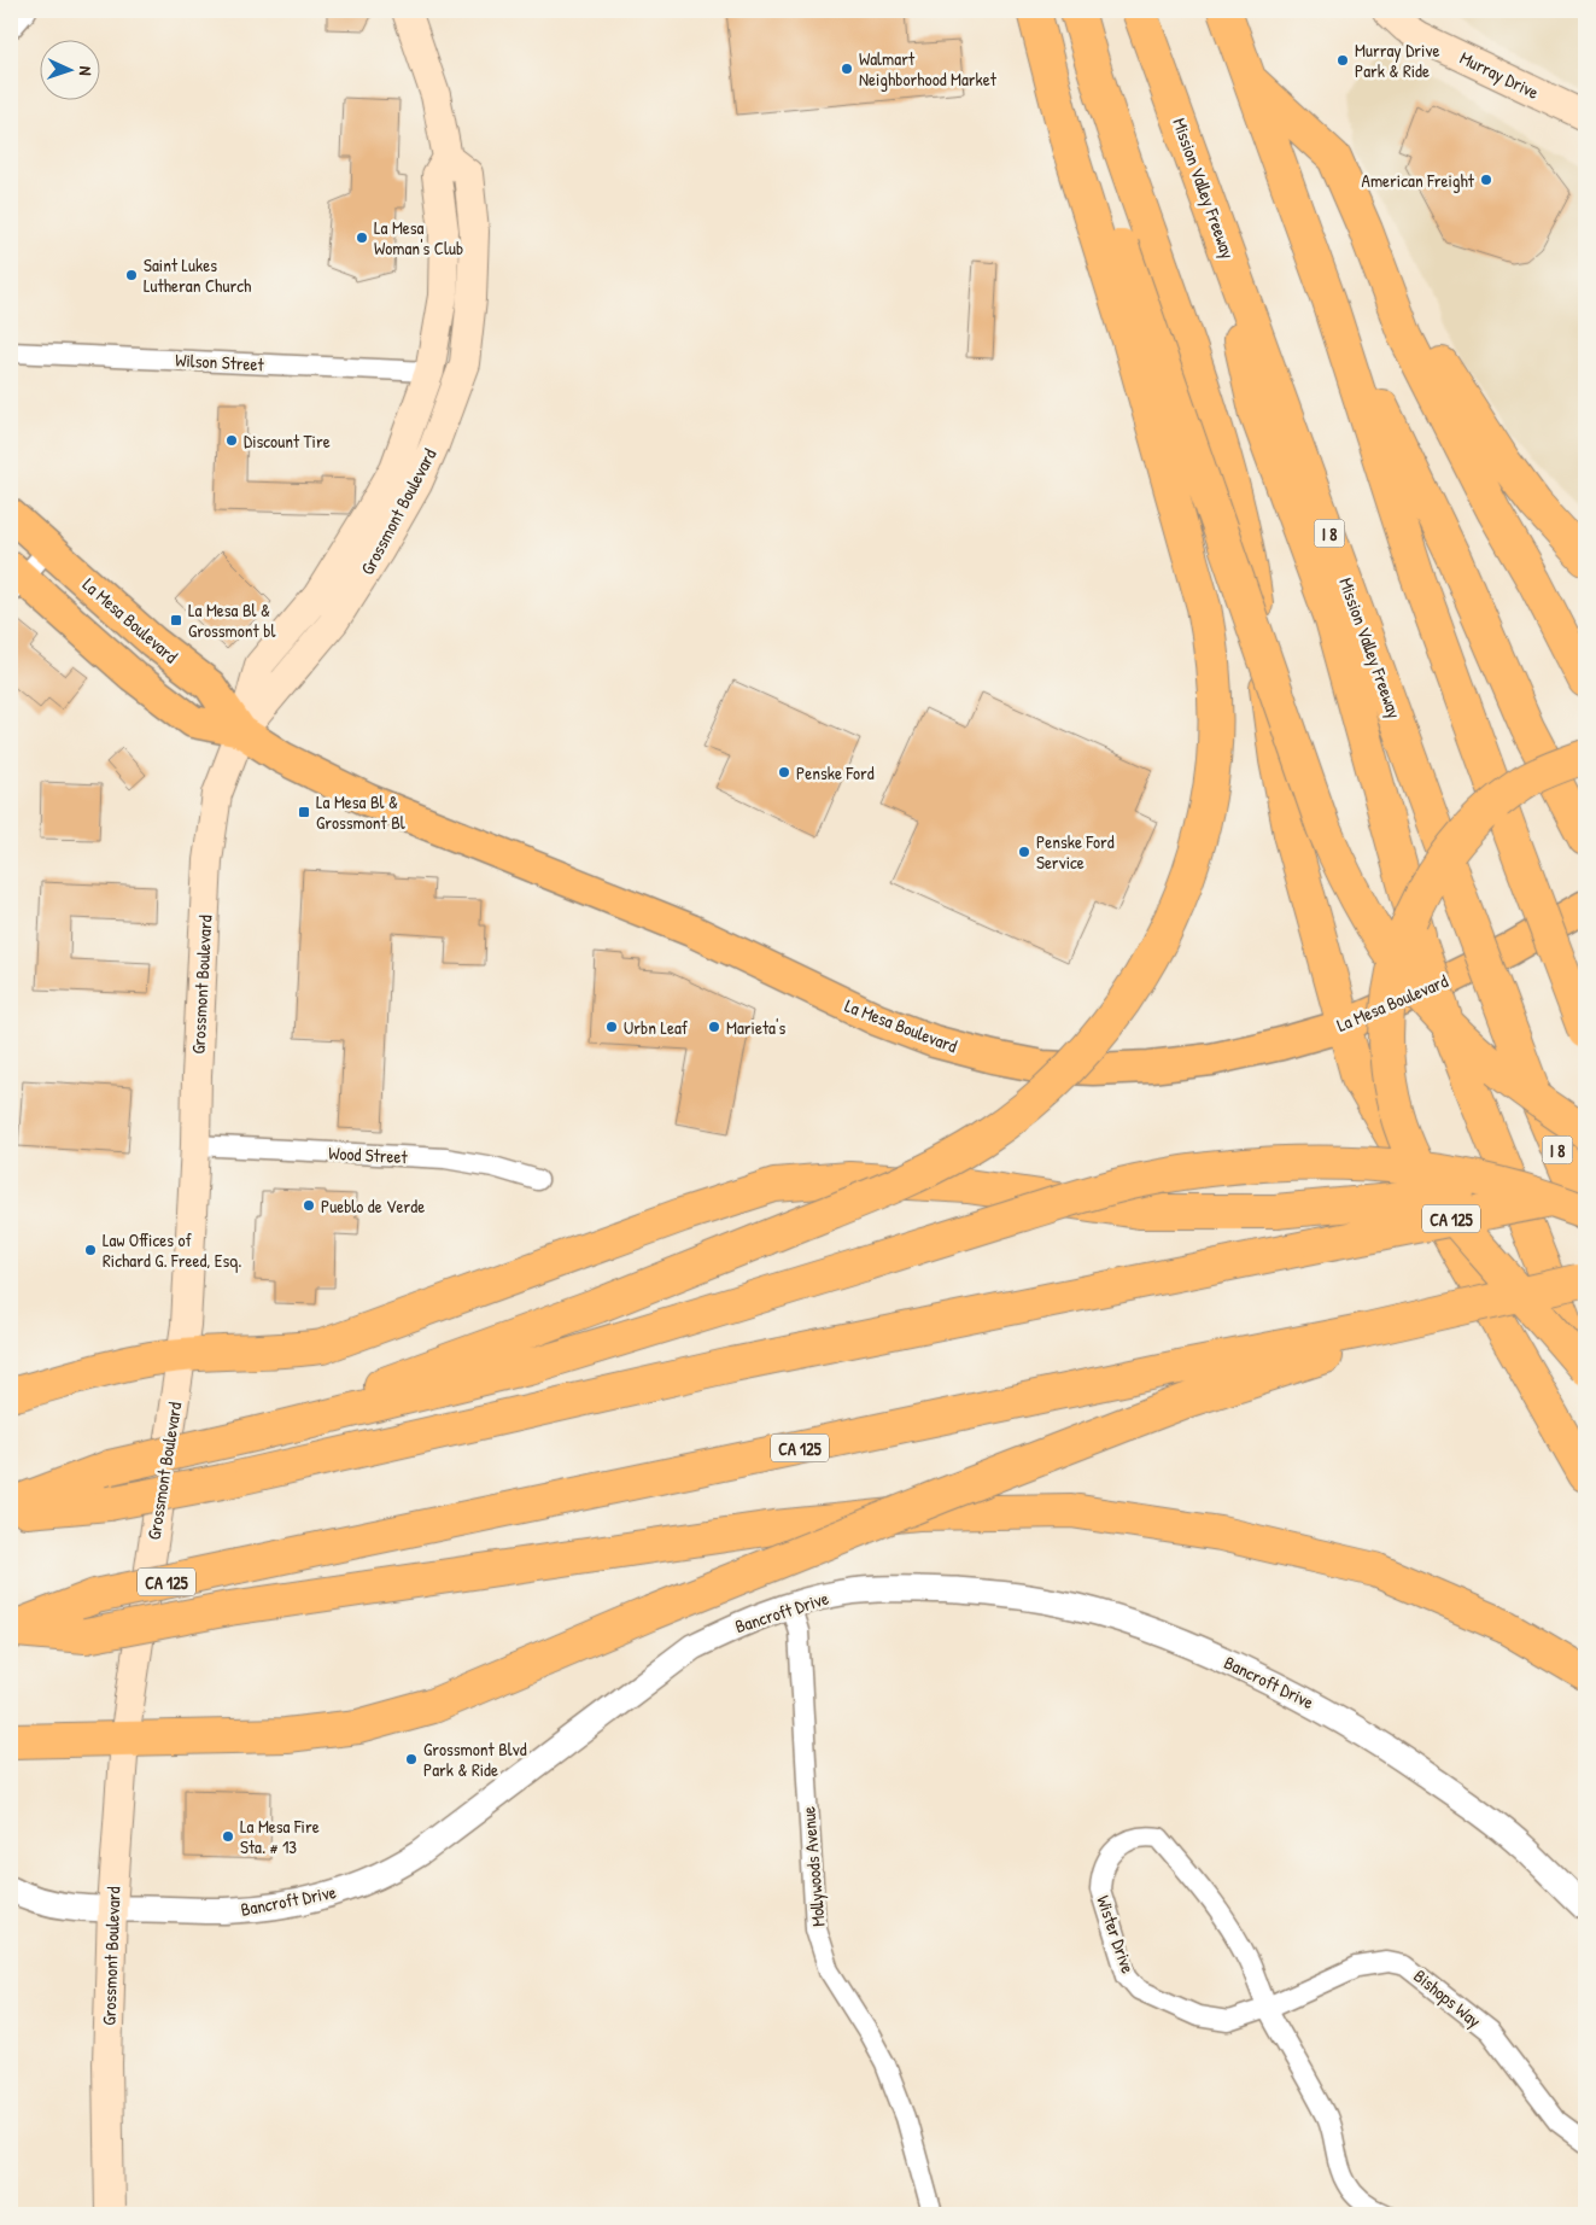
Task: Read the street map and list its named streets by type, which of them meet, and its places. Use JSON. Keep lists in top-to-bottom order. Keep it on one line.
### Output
{"streets":{"highway":["Mission Valley Freeway","I 8","CA 125"],"main road":["Murray Drive","Grossmont Boulevard","La Mesa Boulevard"],"street":["Wilson Street","Wood Street","Bancroft Drive","Mollywoods Avenue","Wister Drive","Bishops Way"]},"crossings":[["Wilson Street","Grossmont Boulevard"],["Grossmont Boulevard","La Mesa Boulevard"],["Grossmont Boulevard","Wood Street"],["Grossmont Boulevard","Bancroft Drive"],["Bancroft Drive","Mollywoods Avenue"],["Wister Drive","Bishops Way"]],"places":{"other":["Murray Drive Park & Ride","Walmart Neighborhood Market","American Freight","La Mesa Woman's Club","Saint Lukes Lutheran Church","Discount Tire","Penske Ford","Penske Ford Service","Urbn Leaf","Marieta's","Pueblo de Verde","Law Offices of Richard G. Freed, Esq.","Grossmont Blvd Park & Ride","La Mesa Fire Sta. # 13"],"transit":["La Mesa Bl & Grossmont bl","La Mesa Bl & Grossmont Bl"]},"north":"right"}
